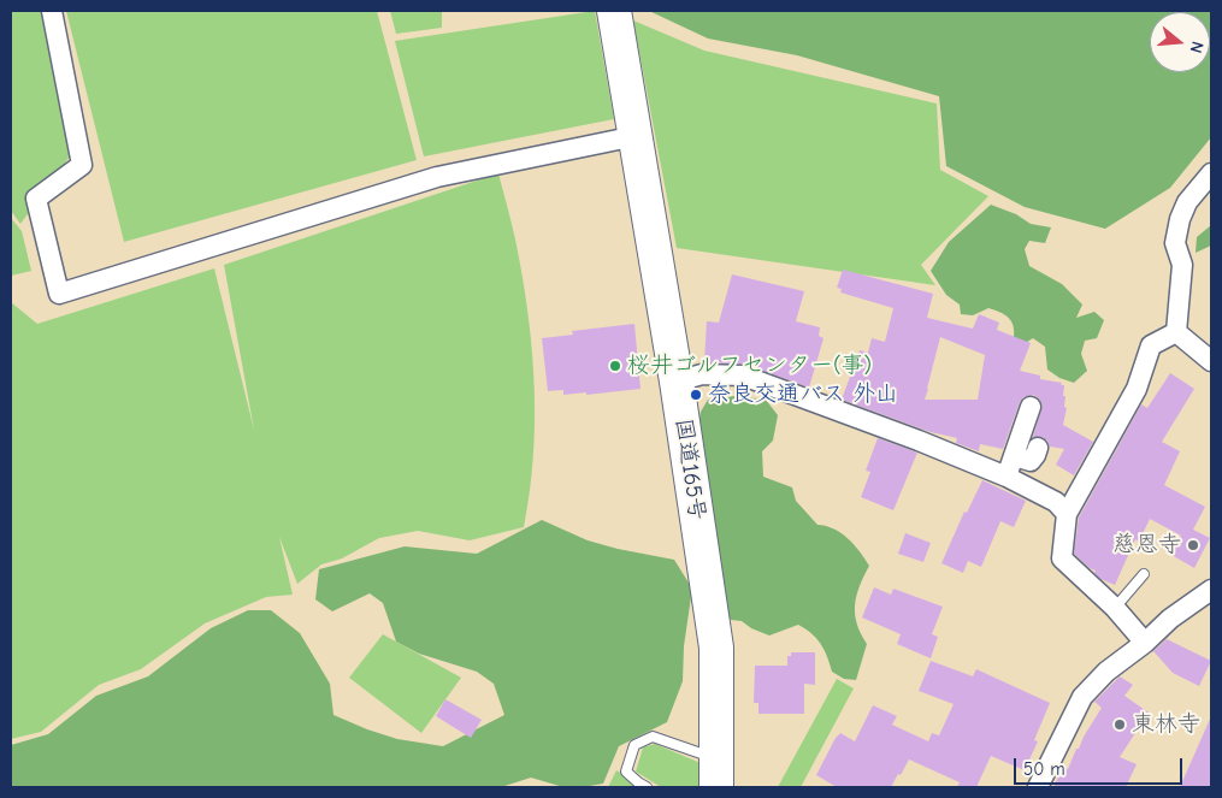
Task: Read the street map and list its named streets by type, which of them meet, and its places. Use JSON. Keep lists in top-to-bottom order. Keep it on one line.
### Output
{"streets":{"highway":["国道165号"]},"places":["桜井ゴルフセンター(事)","奈良交通バス 外山","慈恩寺","東林寺"],"scale_bar":"50 m","north":"right"}
